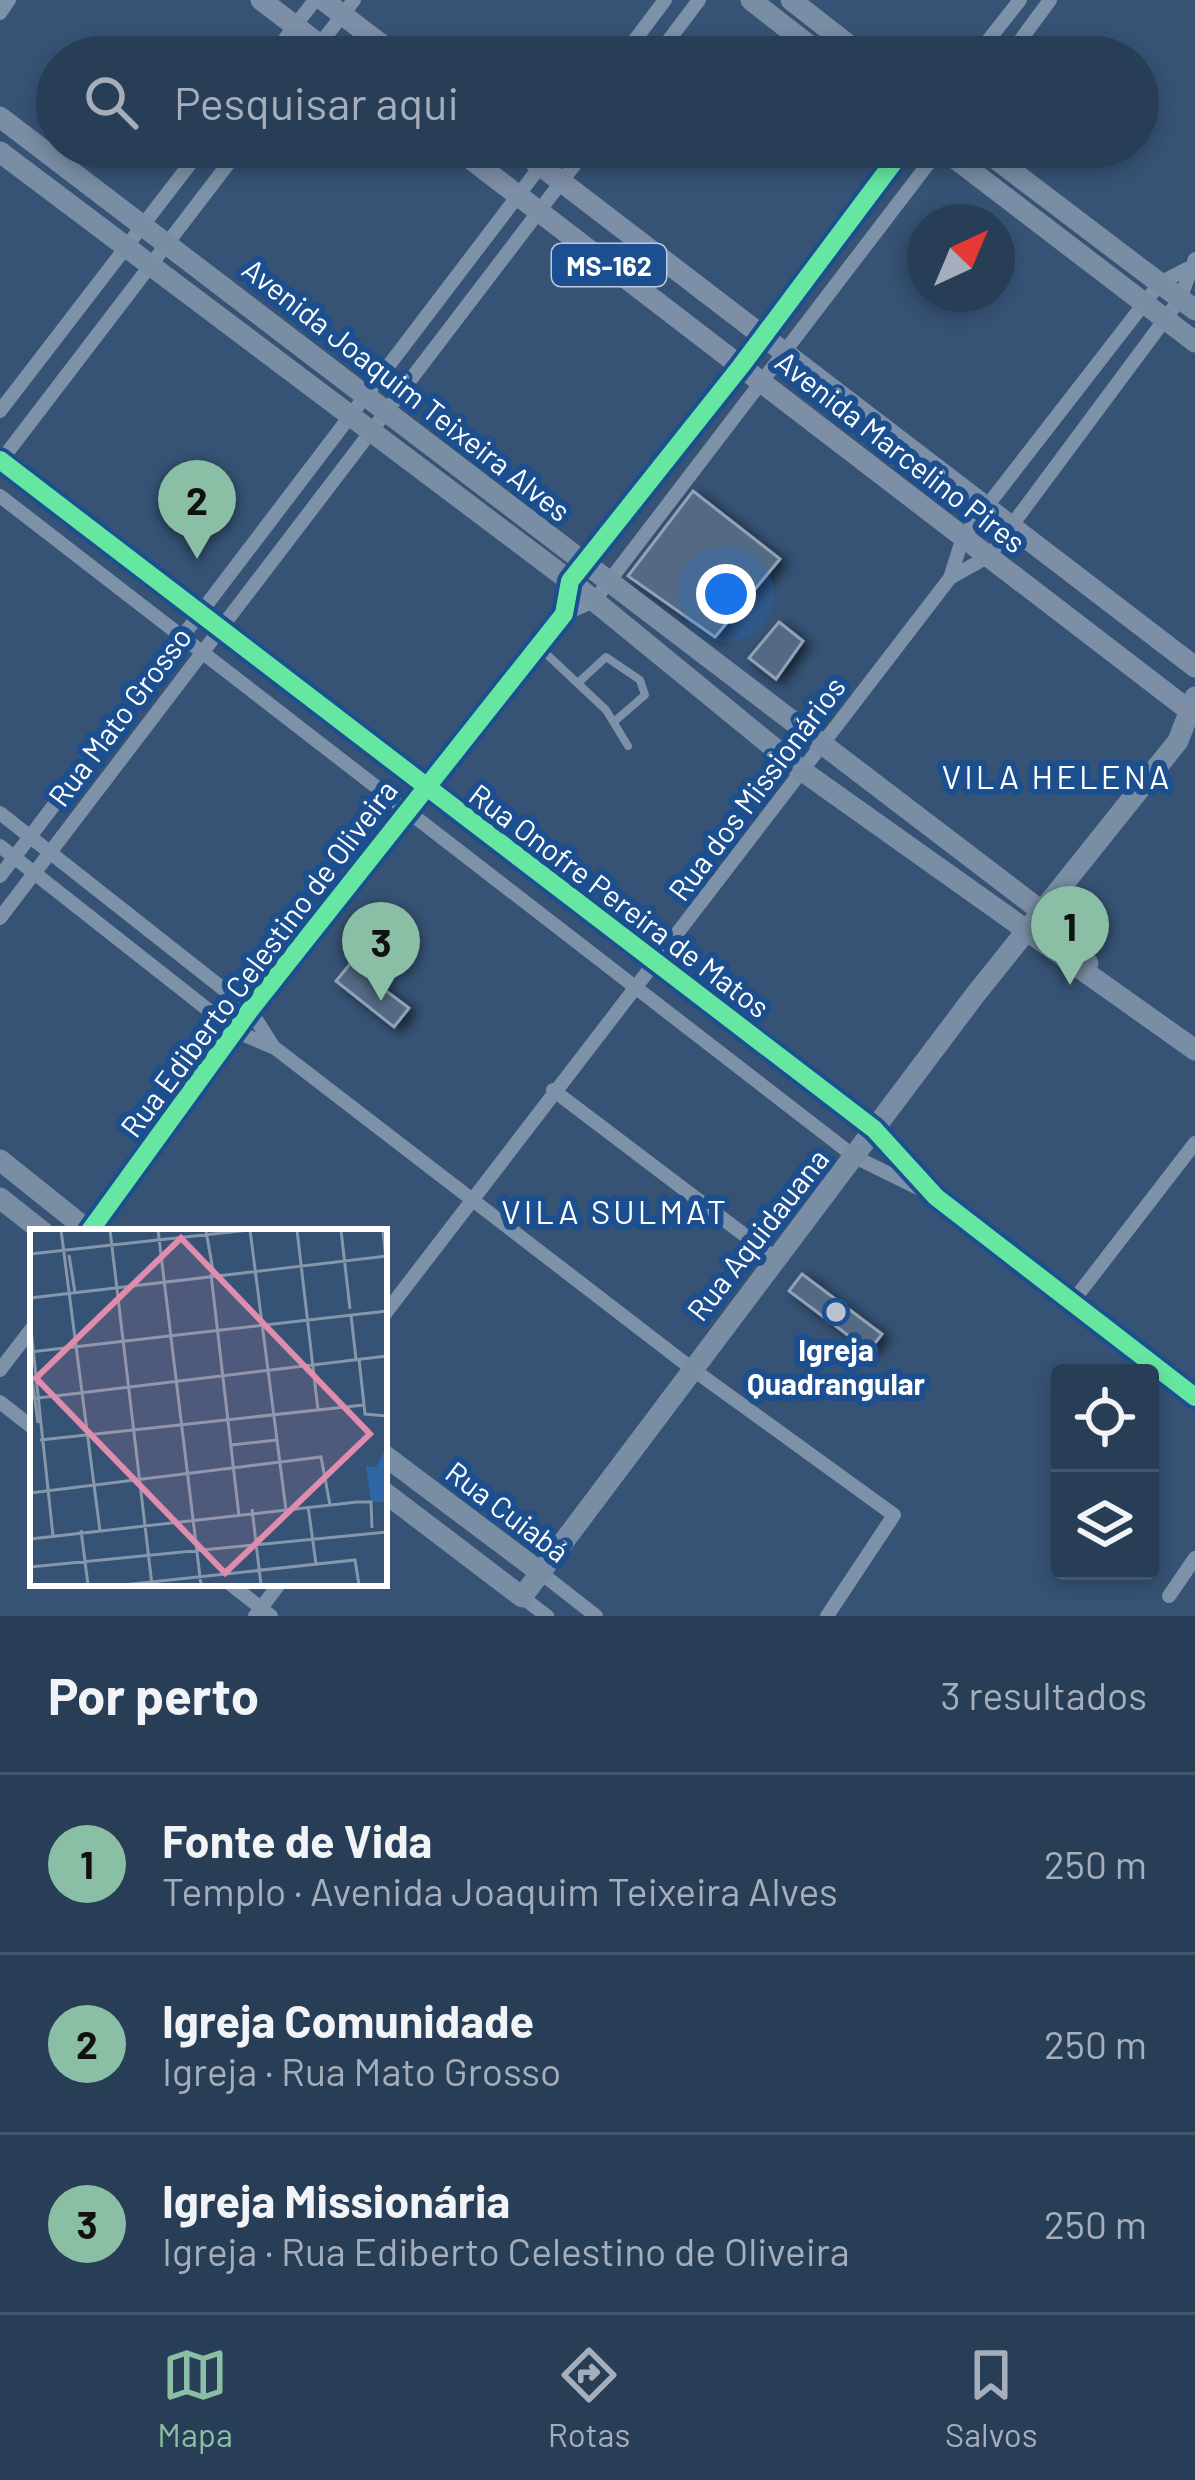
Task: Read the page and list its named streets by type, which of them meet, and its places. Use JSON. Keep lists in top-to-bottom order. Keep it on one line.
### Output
{"streets":{"main road":["MS-162","Avenida Joaquim Teixeira Alves","Avenida Marcelino Pires","Rua Aquidauana","Rua Cuiabá"],"street":["Rua Mato Grosso","Rua dos Missionários","Rua Onofre Pereira de Matos","Rua Ediberto Celestino de Oliveira"]},"crossings":[["Avenida Joaquim Teixeira Alves","Rua Mato Grosso"],["Avenida Joaquim Teixeira Alves","Rua dos Missionários"],["Avenida Joaquim Teixeira Alves","Rua Ediberto Celestino de Oliveira"],["Avenida Joaquim Teixeira Alves","Rua Aquidauana"],["Avenida Marcelino Pires","Rua Mato Grosso"],["Avenida Marcelino Pires","Rua dos Missionários"],["Avenida Marcelino Pires","Rua Ediberto Celestino de Oliveira"],["Avenida Marcelino Pires","Rua Aquidauana"],["Rua Mato Grosso","Rua Onofre Pereira de Matos"],["Rua dos Missionários","Rua Onofre Pereira de Matos"],["Rua Onofre Pereira de Matos","Rua Ediberto Celestino de Oliveira"],["Rua Onofre Pereira de Matos","Rua Aquidauana"],["Rua Aquidauana","Rua Cuiabá"]],"districts":["VILA HELENA","VILA SULMAT"],"places":["Igreja Quadrangular"],"north":"top right","page":{"search":"Pesquisar aqui","pins":["2","1","3"],"heading":["Por perto","3 resultados"],"list":[{"mark":"1","name":"Fonte de Vida","note":"Templo · Avenida Joaquim Teixeira Alves","value":"250 m"},{"mark":"2","name":"Igreja Comunidade","note":"Igreja · Rua Mato Grosso","value":"250 m"},{"mark":"3","name":"Igreja Missionária","note":"Igreja · Rua Ediberto Celestino de Oliveira","value":"250 m"}],"nav":["Mapa","Rotas","Salvos"]}}
